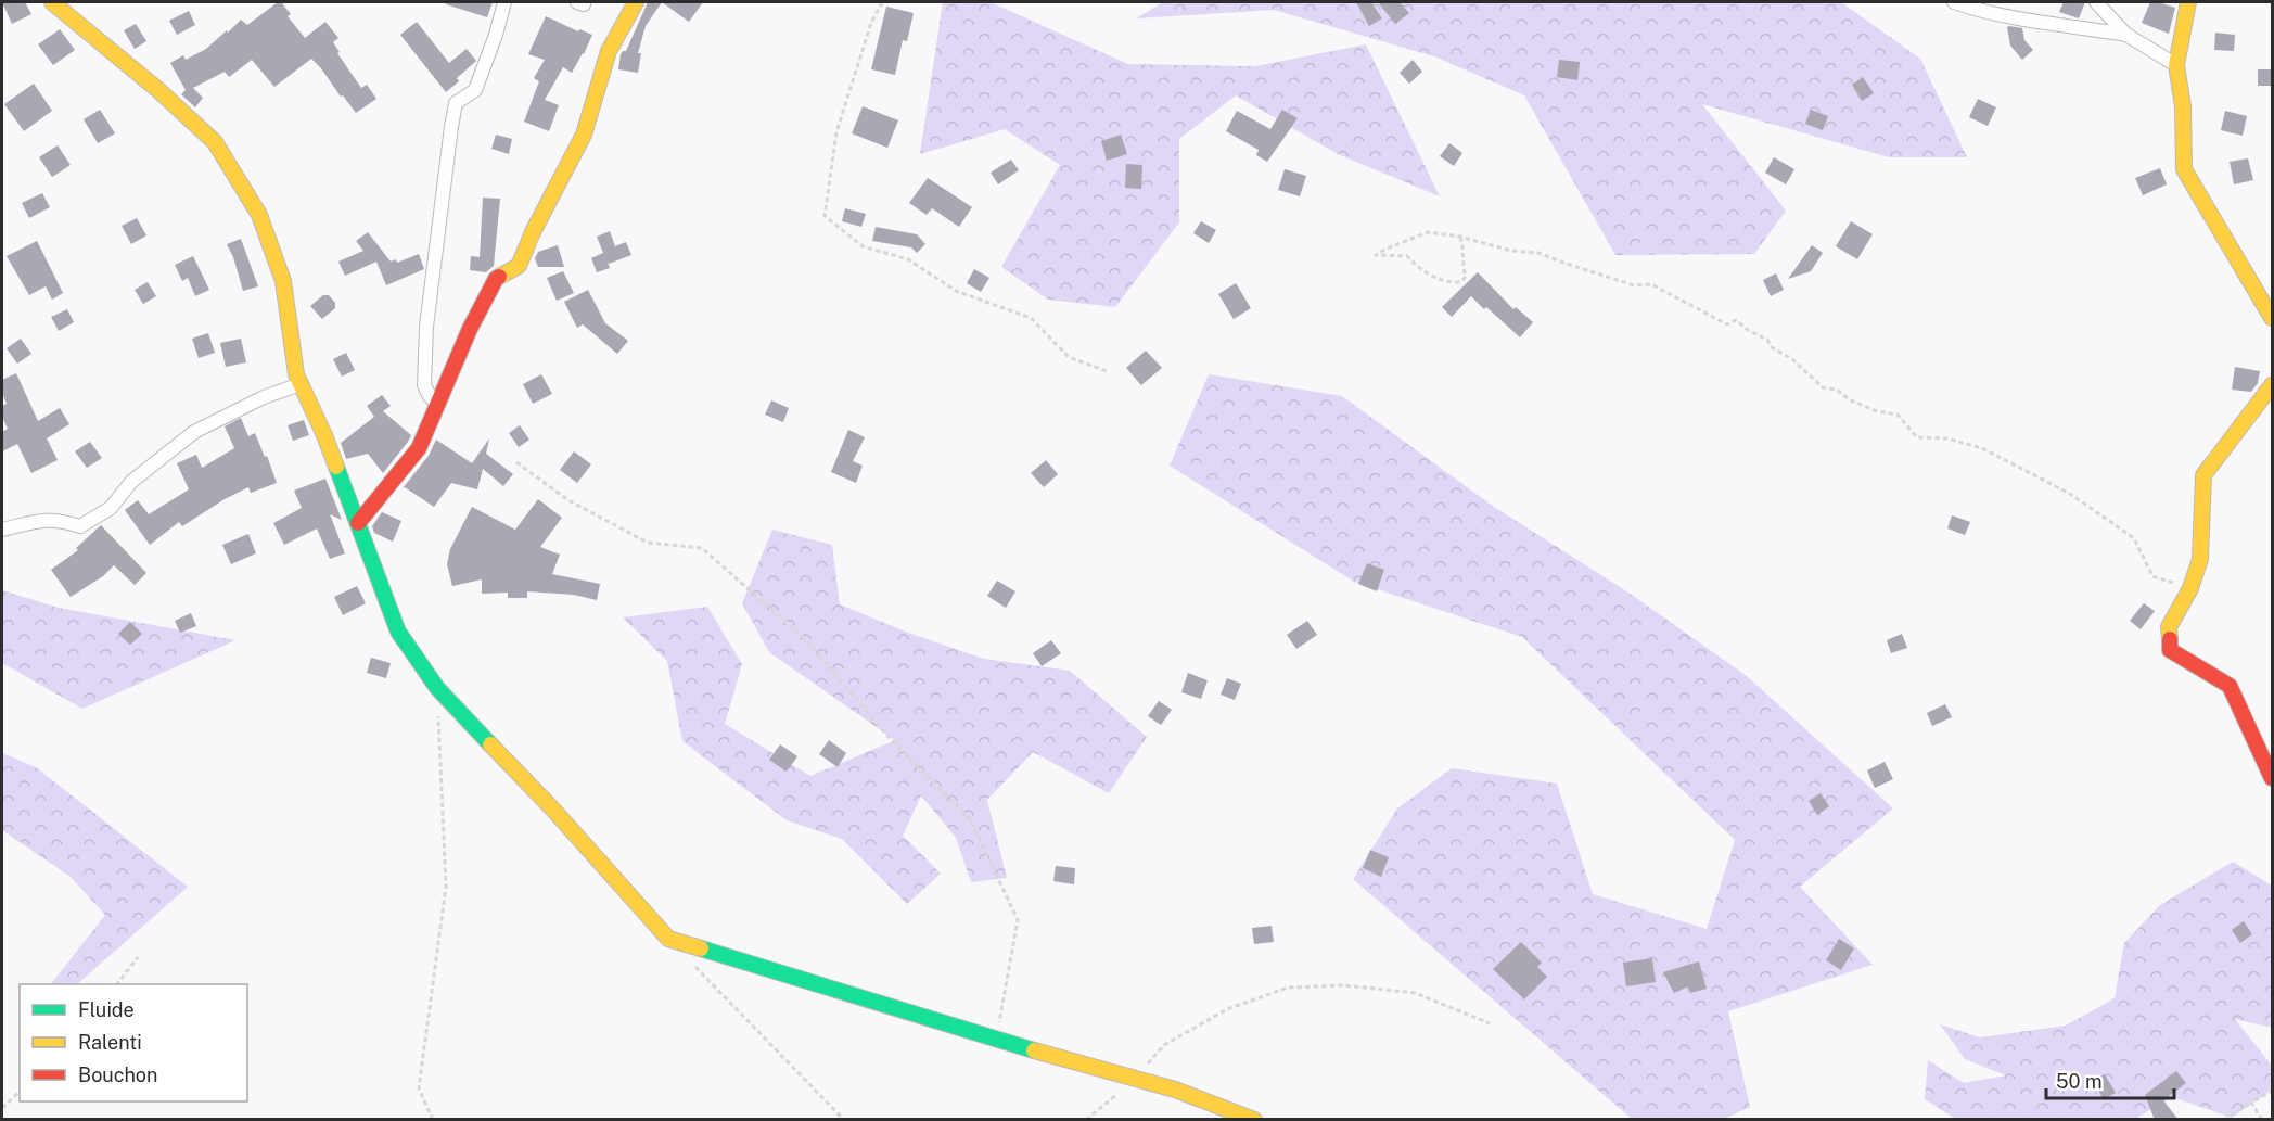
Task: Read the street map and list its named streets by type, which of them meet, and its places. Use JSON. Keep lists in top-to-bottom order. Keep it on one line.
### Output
{"legend":["Fluide","Ralenti","Bouchon"],"scale_bar":"50 m"}
